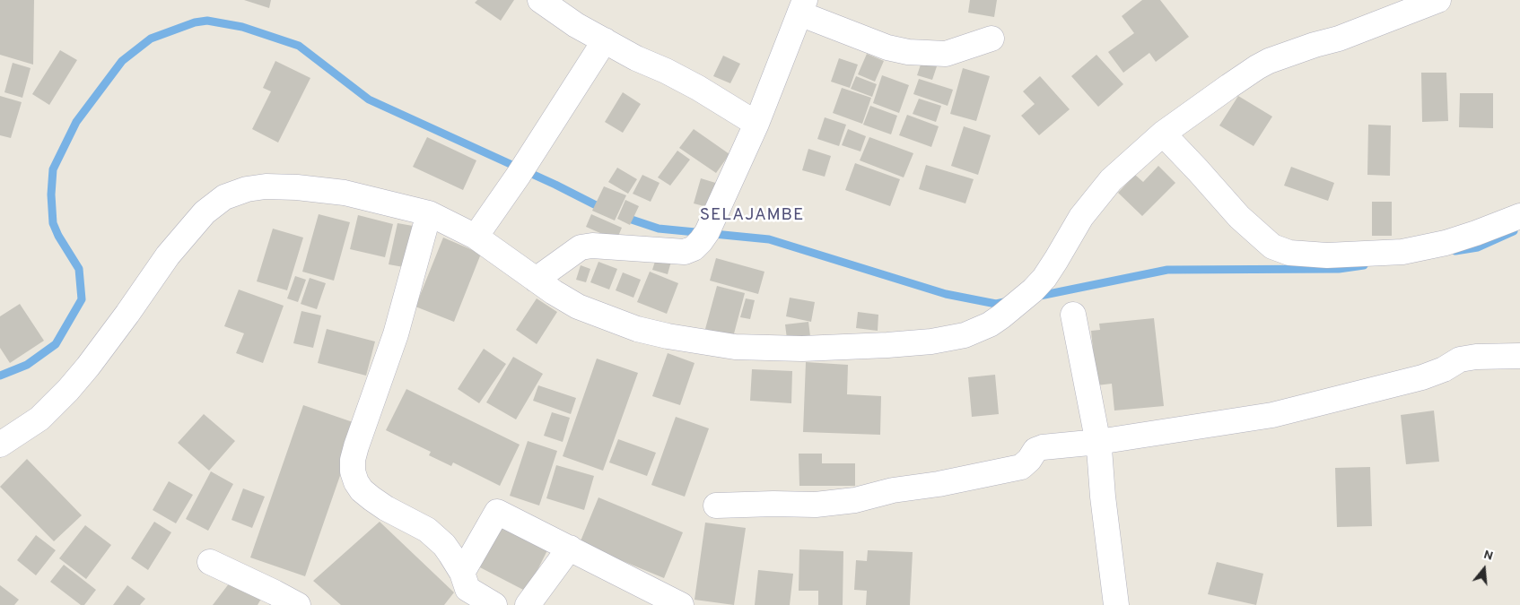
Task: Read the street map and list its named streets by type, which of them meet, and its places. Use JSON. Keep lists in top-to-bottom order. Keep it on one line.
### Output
{"districts":["SELAJAMBE"],"north":"top"}
